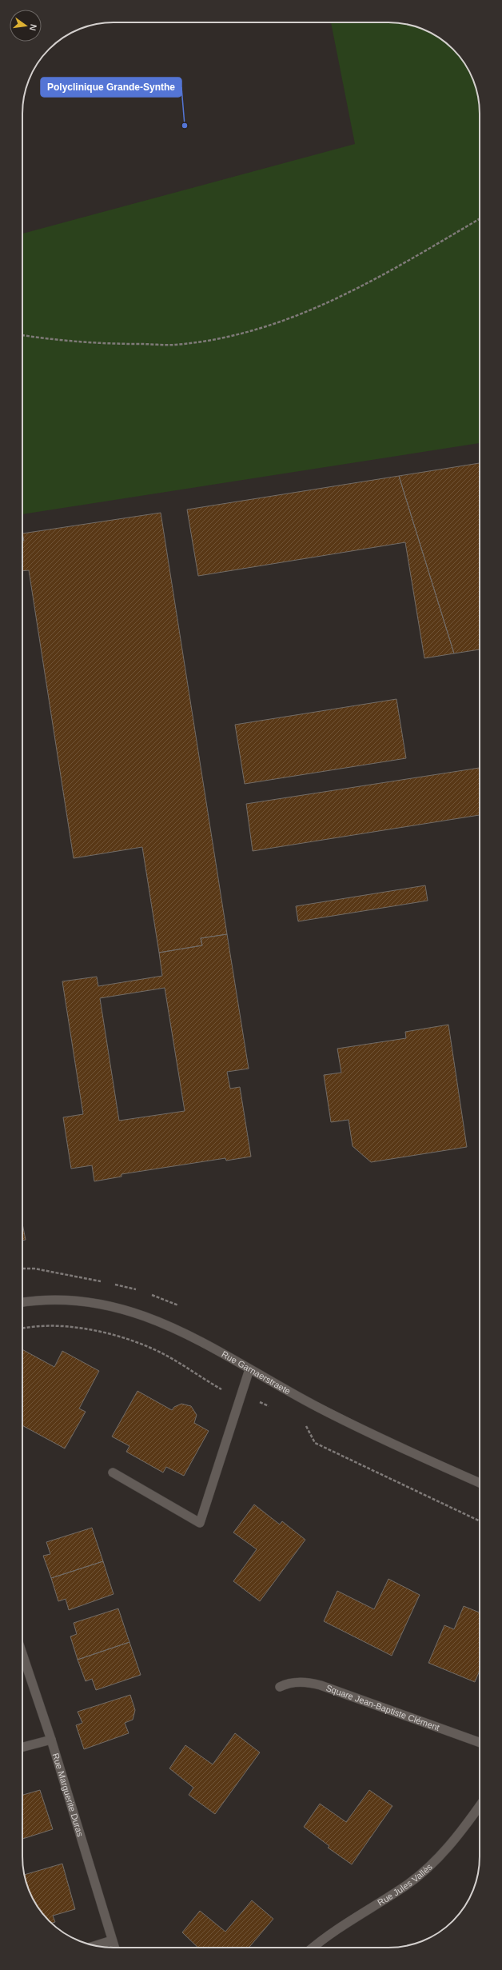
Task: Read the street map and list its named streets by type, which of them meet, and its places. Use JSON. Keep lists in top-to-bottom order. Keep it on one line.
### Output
{"streets":{"street":["Rue Garnaerstraete","Square Jean-Baptiste Clément","Rue Marguerite Duras","Rue Jules Vallès"]},"places":["Polyclinique Grande-Synthe"],"north":"right"}
